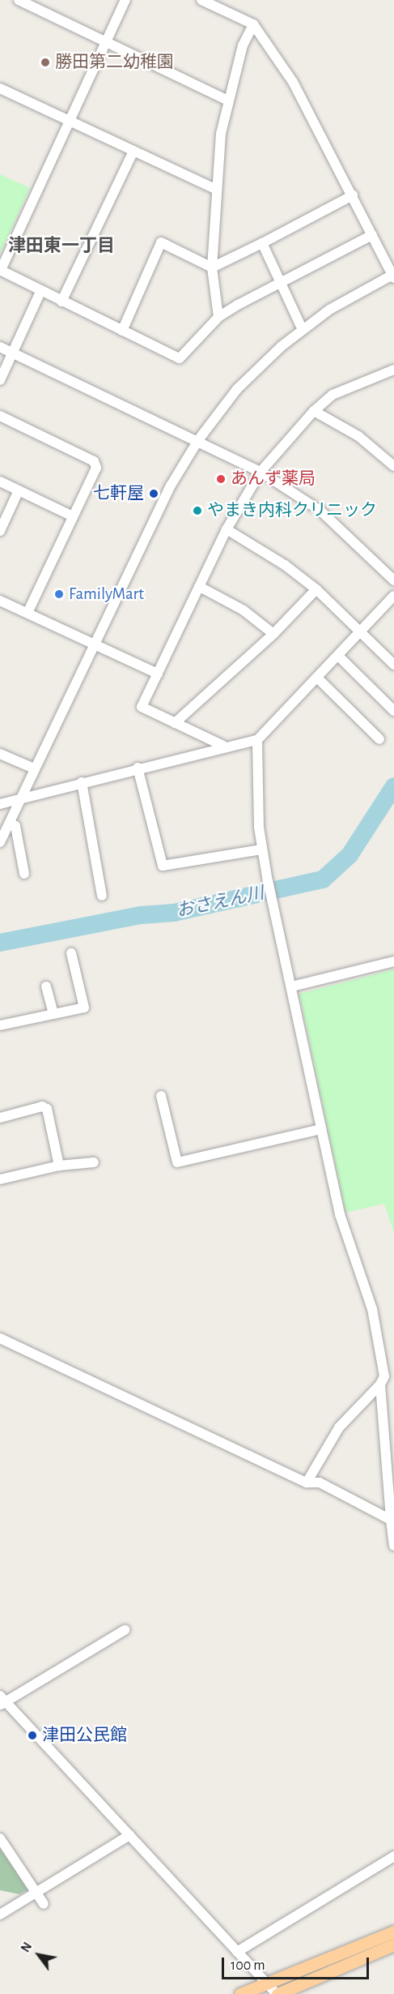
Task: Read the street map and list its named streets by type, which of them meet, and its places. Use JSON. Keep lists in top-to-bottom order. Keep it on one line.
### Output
{"districts":["津田東一丁目"],"water":["おさえん川"],"places":["勝田第二幼稚園","あんず薬局","七軒屋","やまき内科クリニック","FamilyMart","津田公民館"],"scale_bar":"100 m","north":"top left"}
